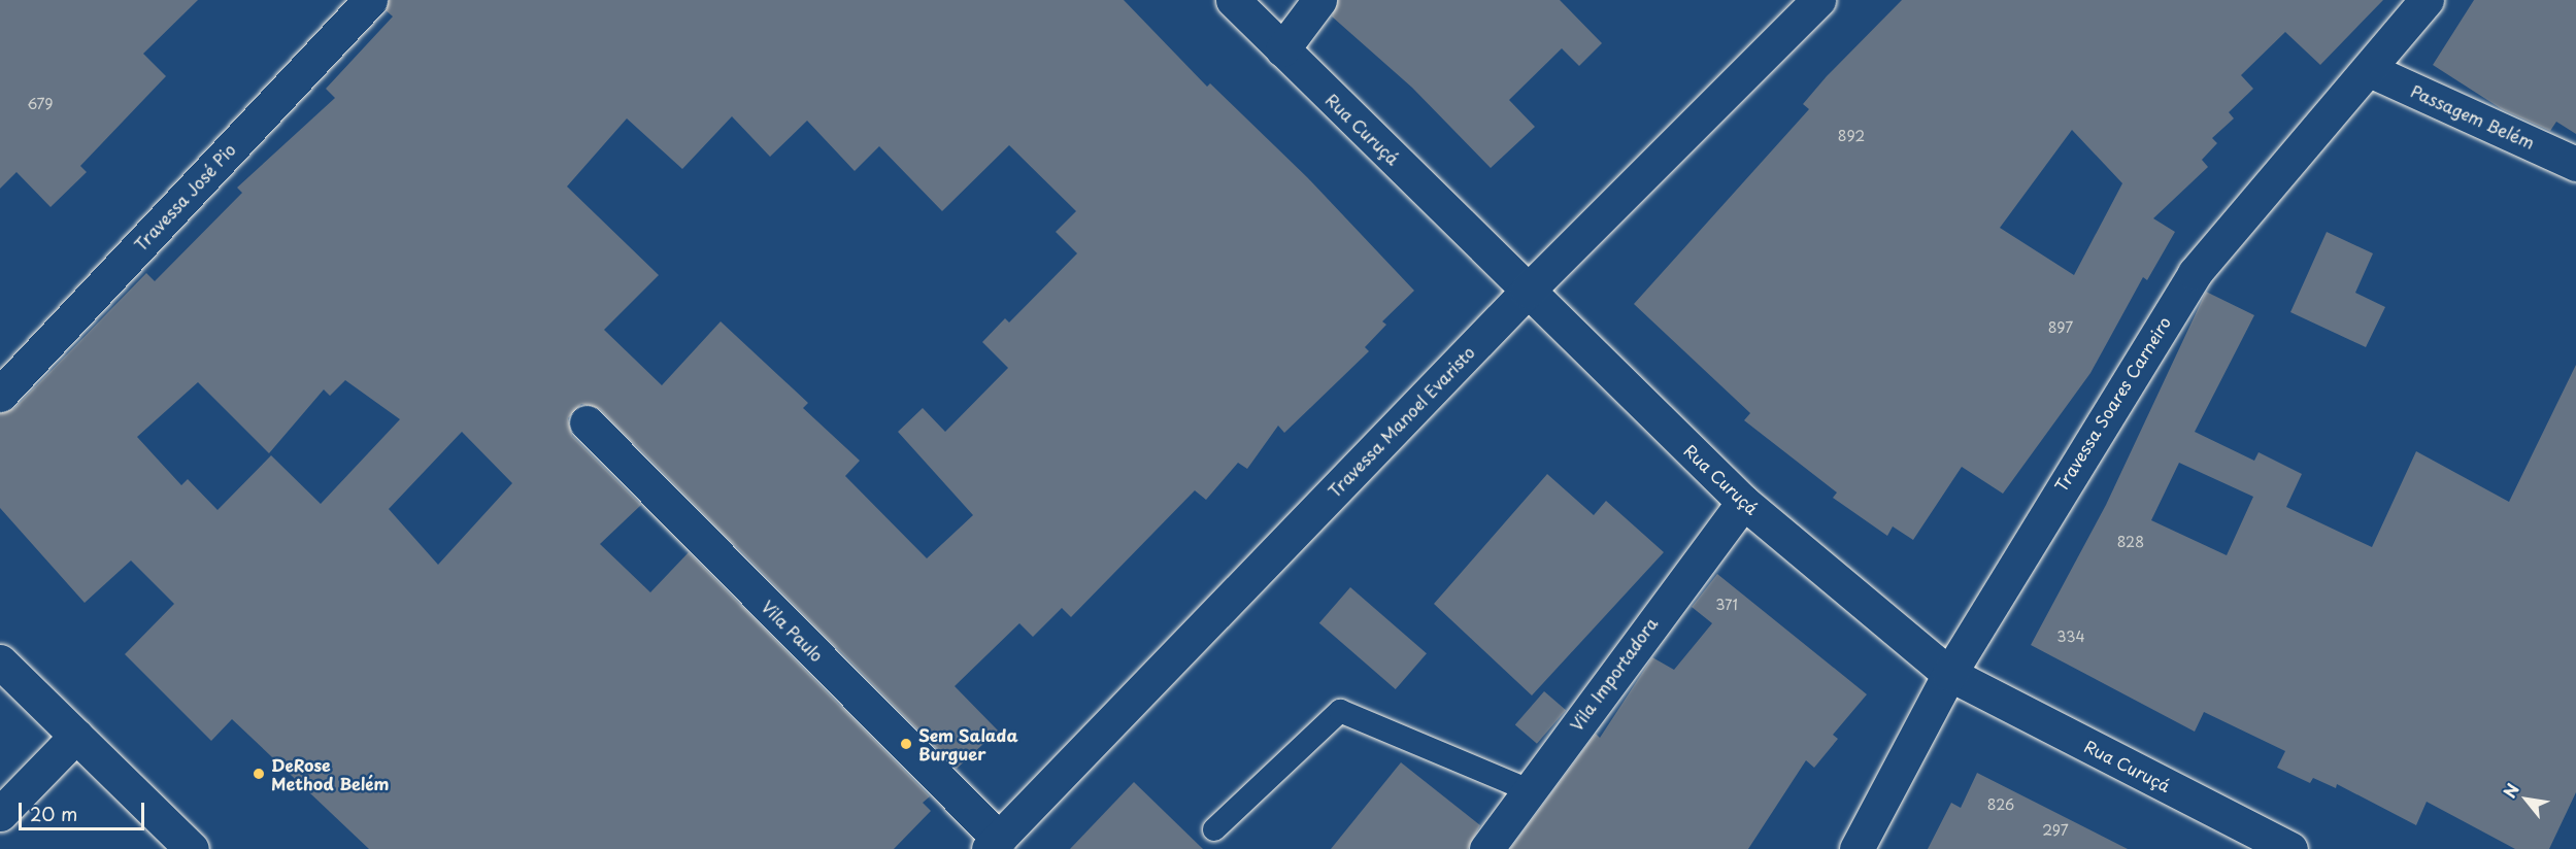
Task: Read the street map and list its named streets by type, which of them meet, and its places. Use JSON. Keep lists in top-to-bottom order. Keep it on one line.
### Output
{"streets":{"street":["Passagem Belém","Rua Curuçá","Travessa José Pio","Travessa Soares Carneiro","Travessa Manoel Evaristo","Vila Paulo","Vila Importadora"]},"crossings":[["Passagem Belém","Travessa Soares Carneiro"],["Rua Curuçá","Travessa Soares Carneiro"],["Rua Curuçá","Travessa Manoel Evaristo"],["Rua Curuçá","Vila Importadora"],["Travessa Manoel Evaristo","Vila Paulo"]],"places":["Sem Salada Burguer","DeRose Method Belém"],"house_numbers":["679","892","897","828","371","334","826","297"],"scale_bar":"20 m","north":"top left"}
